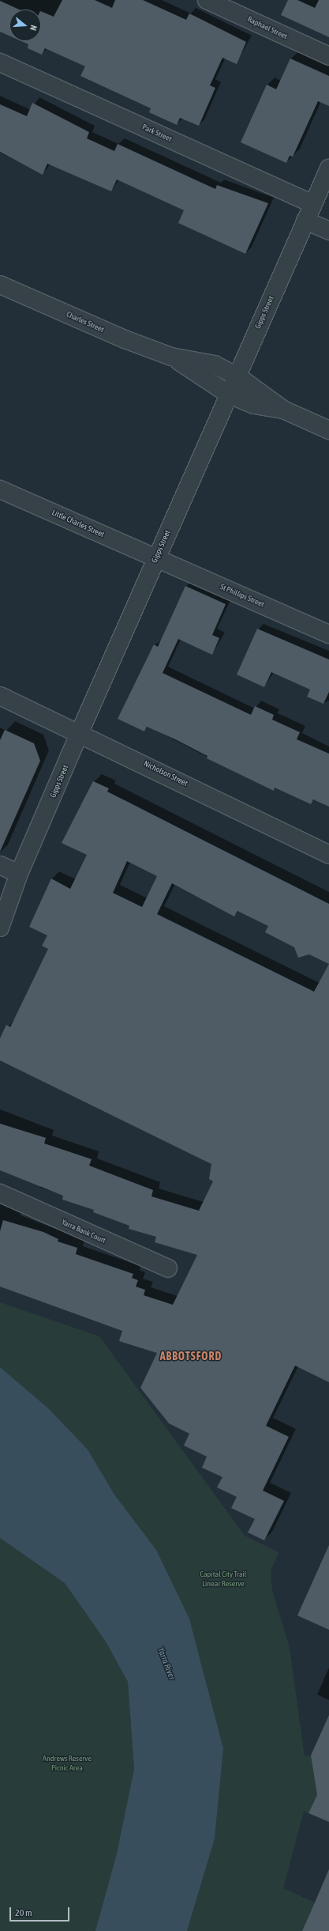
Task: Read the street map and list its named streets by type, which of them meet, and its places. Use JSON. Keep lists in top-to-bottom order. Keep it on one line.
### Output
{"streets":{"street":["Raphael Street","Park Street","Gipps Street","Charles Street","Little Charles Street","St Phillips Street","Nicholson Street","Yarra Bank Court"]},"crossings":[["Park Street","Gipps Street"],["Gipps Street","Charles Street"],["Gipps Street","Little Charles Street"],["Gipps Street","St Phillips Street"],["Gipps Street","Nicholson Street"],["Little Charles Street","St Phillips Street"]],"districts":["ABBOTSFORD"],"water":["Yarra River"],"parks":["Capital City Trail Linear Reserve","Andrews Reserve Picnic Area"],"scale_bar":"20 m","north":"right"}
